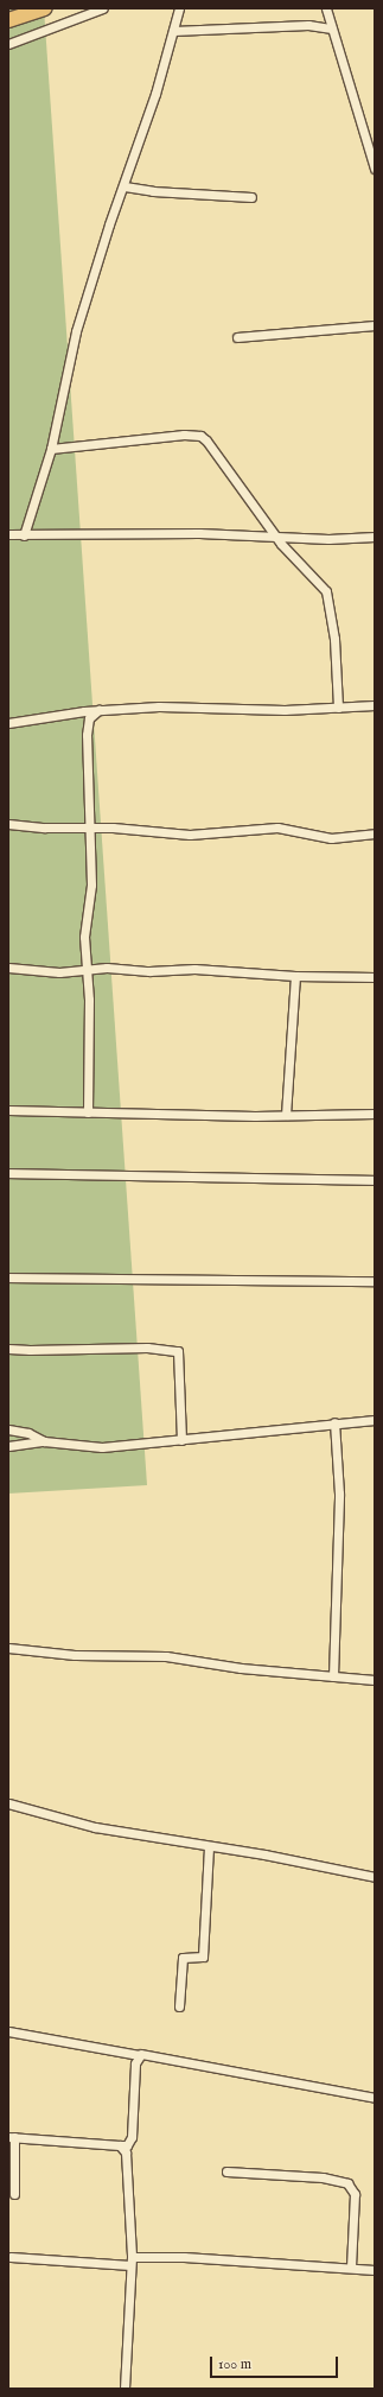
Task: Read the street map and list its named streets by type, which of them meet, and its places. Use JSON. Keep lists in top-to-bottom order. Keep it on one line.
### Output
{"scale_bar":"100 m"}
